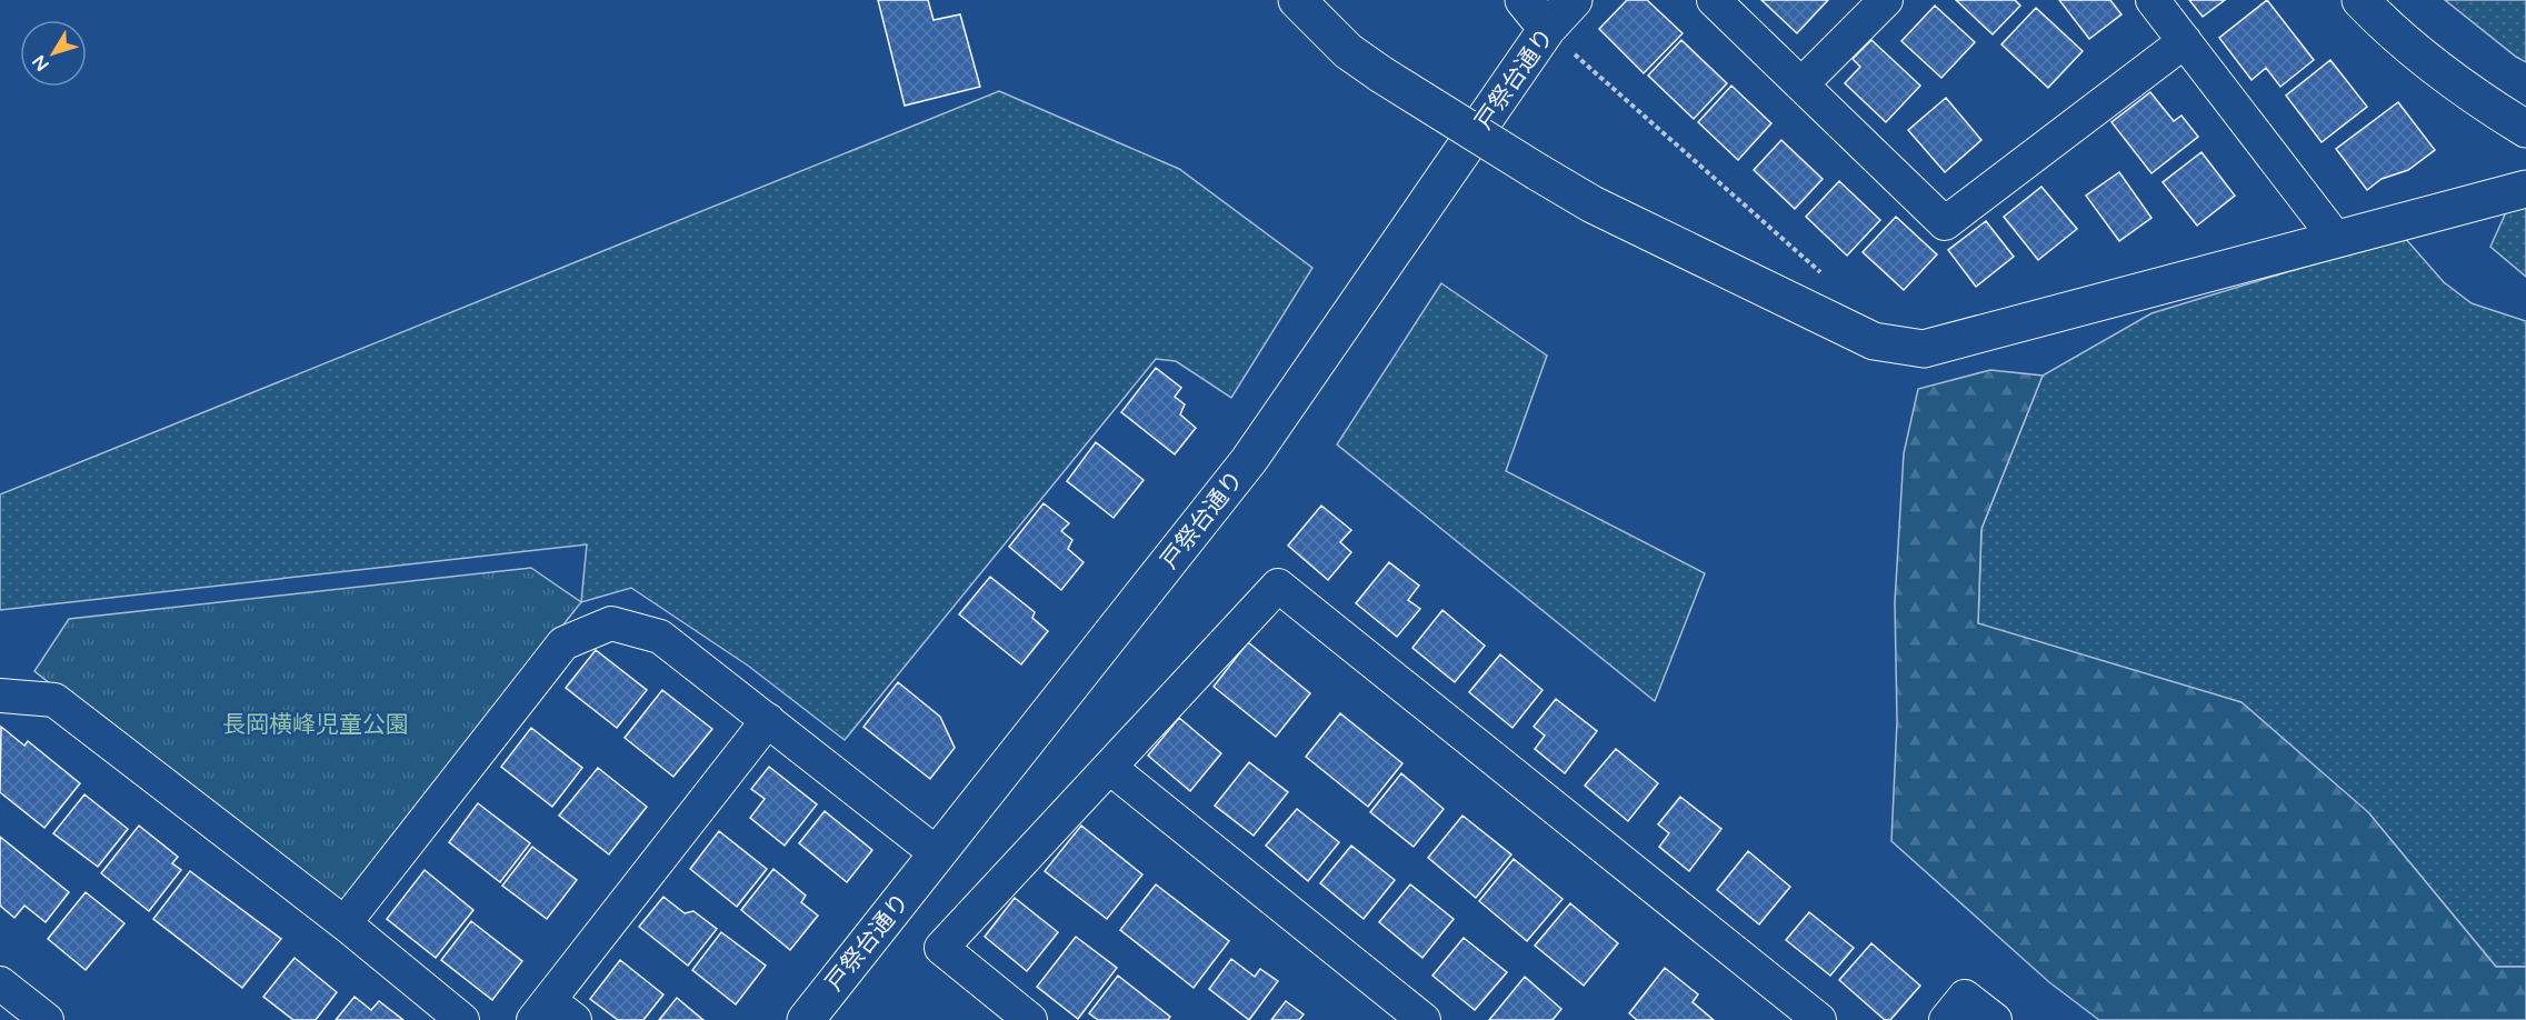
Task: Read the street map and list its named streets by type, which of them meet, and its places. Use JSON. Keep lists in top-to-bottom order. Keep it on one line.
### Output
{"streets":{"street":["戸祭台通り"]},"parks":["長岡横峰児童公園"],"north":"bottom left"}
